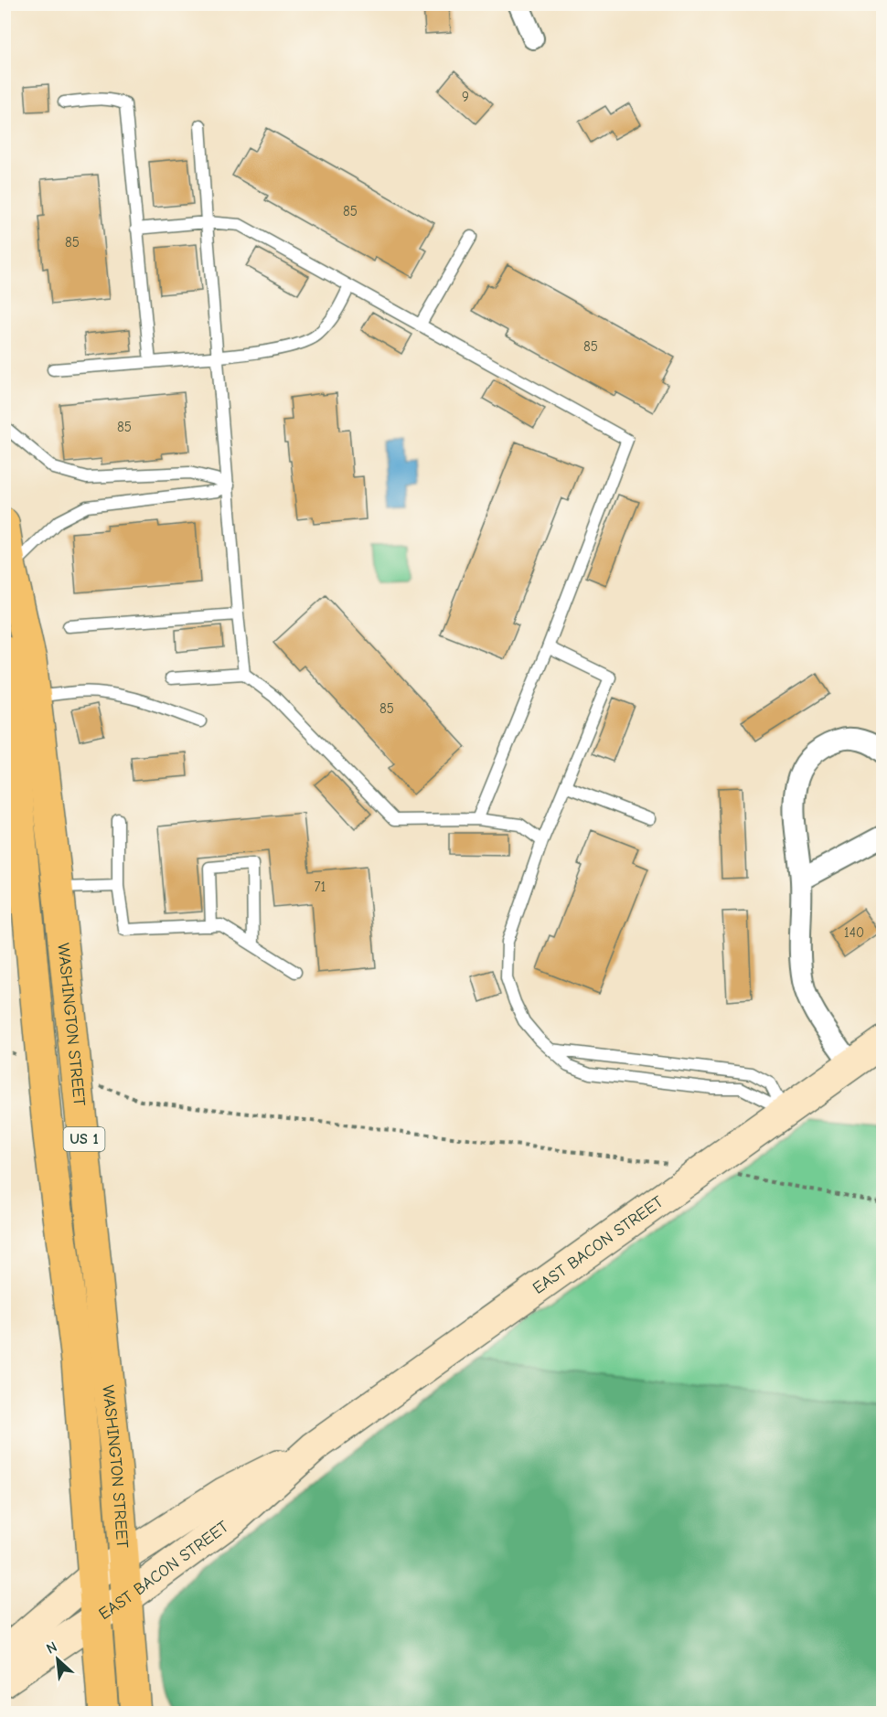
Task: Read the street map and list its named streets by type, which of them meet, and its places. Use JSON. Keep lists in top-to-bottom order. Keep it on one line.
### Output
{"streets":{"main road":["WASHINGTON STREET","US 1","EAST BACON STREET"]},"crossings":[["WASHINGTON STREET","EAST BACON STREET"]],"house_numbers":["9","85","85","85","85","85","71","140"],"north":"top left"}
